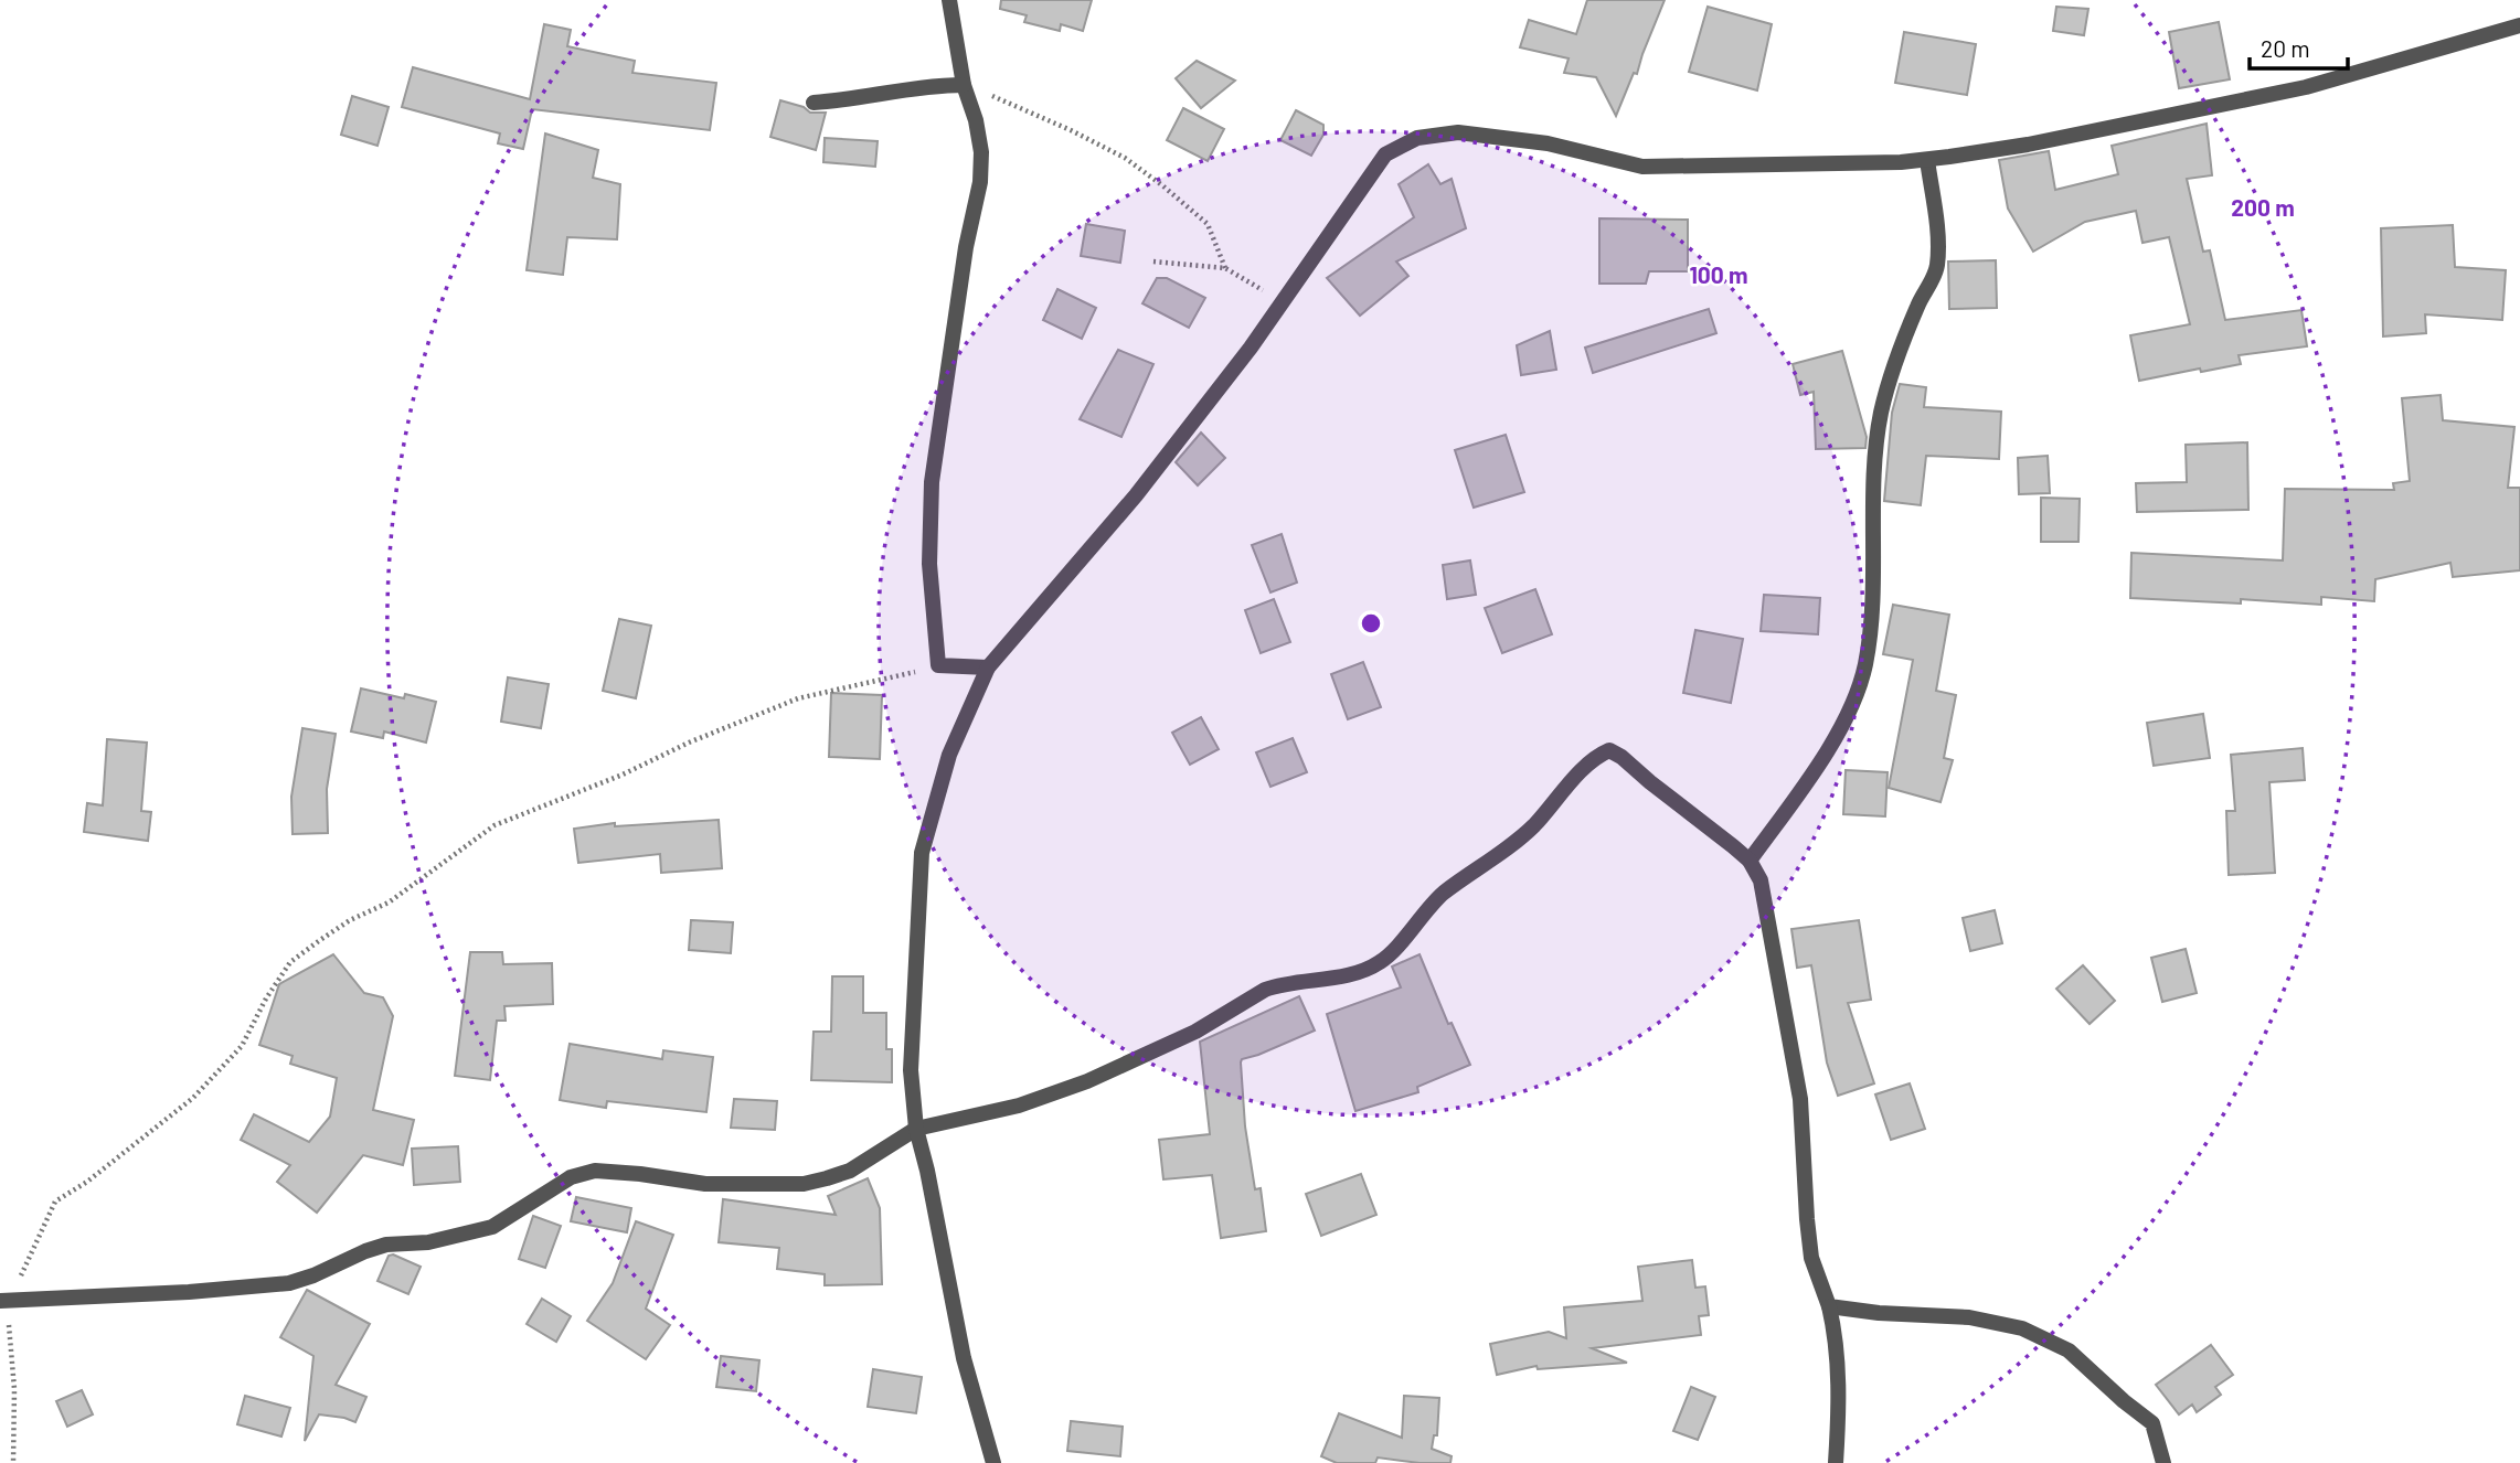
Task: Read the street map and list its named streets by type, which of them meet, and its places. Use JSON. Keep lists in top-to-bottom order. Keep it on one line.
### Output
{"scale_bar":"20 m","rings":["200 m","100 m"]}
